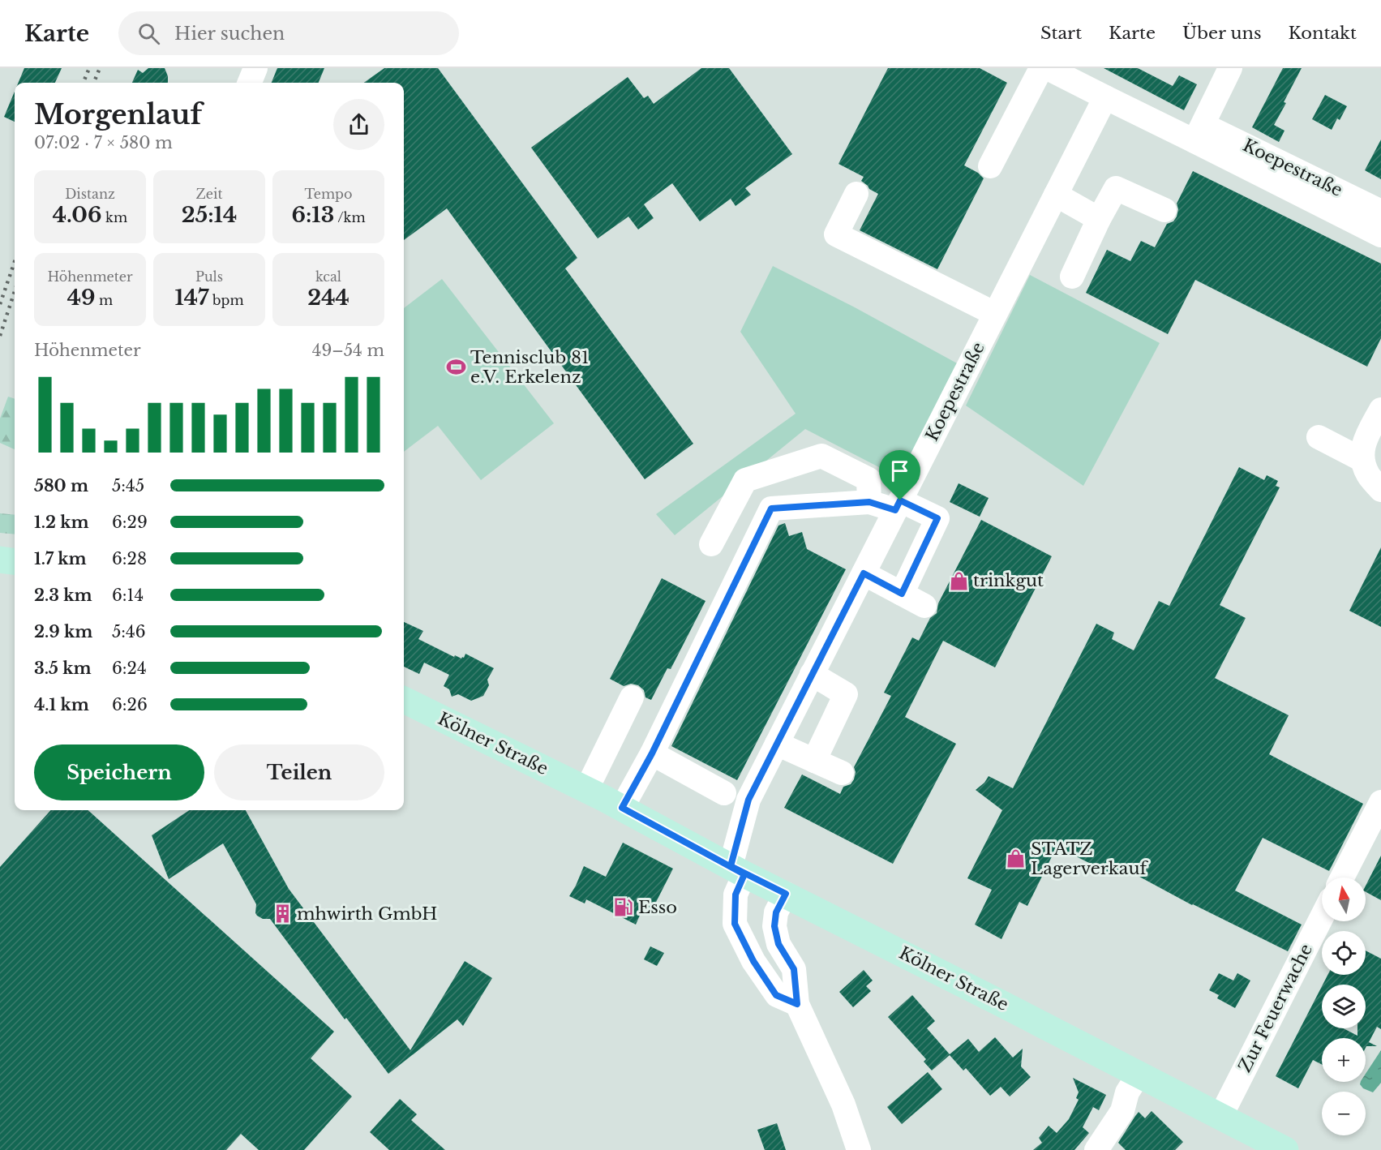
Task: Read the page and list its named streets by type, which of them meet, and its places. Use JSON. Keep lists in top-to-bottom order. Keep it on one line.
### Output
{"streets":{"main road":["Kölner Straße"],"street":["Koepestraße","Zur Feuerwache"]},"crossings":[["Koepestraße","Kölner Straße"],["Kölner Straße","Zur Feuerwache"]],"places":{"sports":["Tennisclub 81 e.V. Erkelenz"],"shop":["trinkgut","STATZ Lagerverkauf"],"fuel station":["Esso"],"building":["mhwirth GmbH"]},"north":"top","page":{"header":"Karte","search":"Hier suchen","nav":["Start","Karte","Über uns","Kontakt"],"heading":["Morgenlauf","07:02 · 7 × 580 m"],"stats":[["Distanz","4.06 km"],["Zeit","25:14"],["Tempo","6:13 /km"],["Höhenmeter","49 m"],["Puls","147 bpm"],["kcal","244"]],"chart":["Höhenmeter","49–54 m"],"list":[{"name":"580 m","note":"5:45"},{"name":"1.2 km","note":"6:29"},{"name":"1.7 km","note":"6:28"},{"name":"2.3 km","note":"6:14"},{"name":"2.9 km","note":"5:46"},{"name":"3.5 km","note":"6:24"},{"name":"4.1 km","note":"6:26"}],"buttons":["Speichern","Teilen"],"map_buttons":["+","−"]}}
